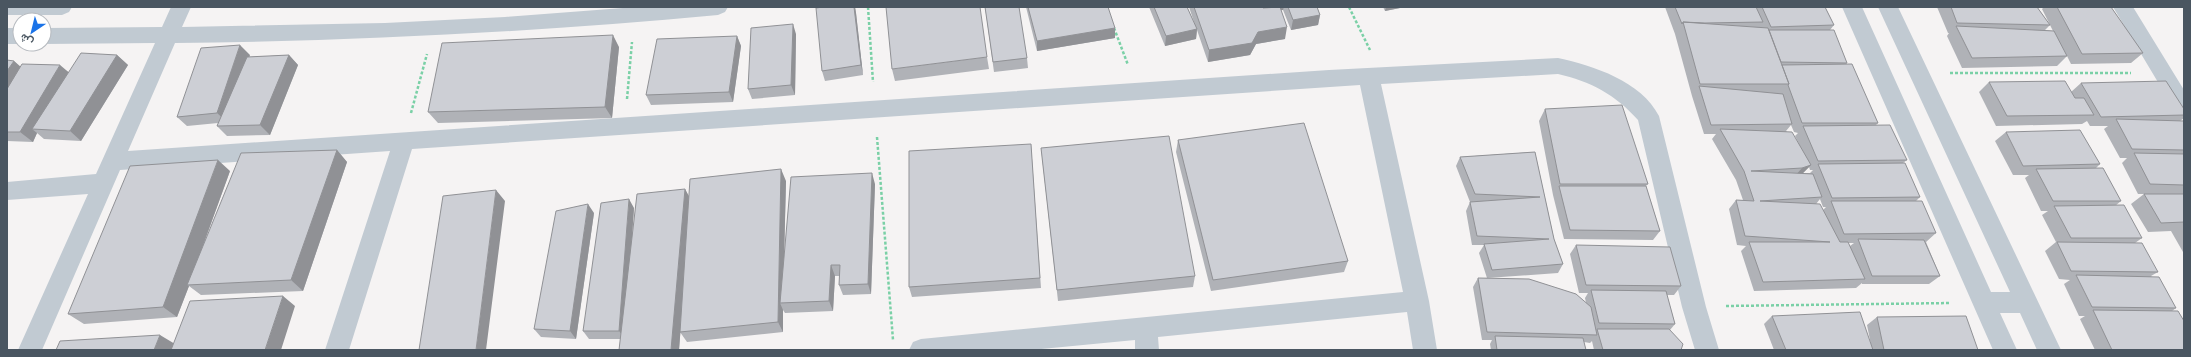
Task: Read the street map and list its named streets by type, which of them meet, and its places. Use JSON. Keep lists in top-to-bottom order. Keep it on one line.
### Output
{"north":"bottom left"}
